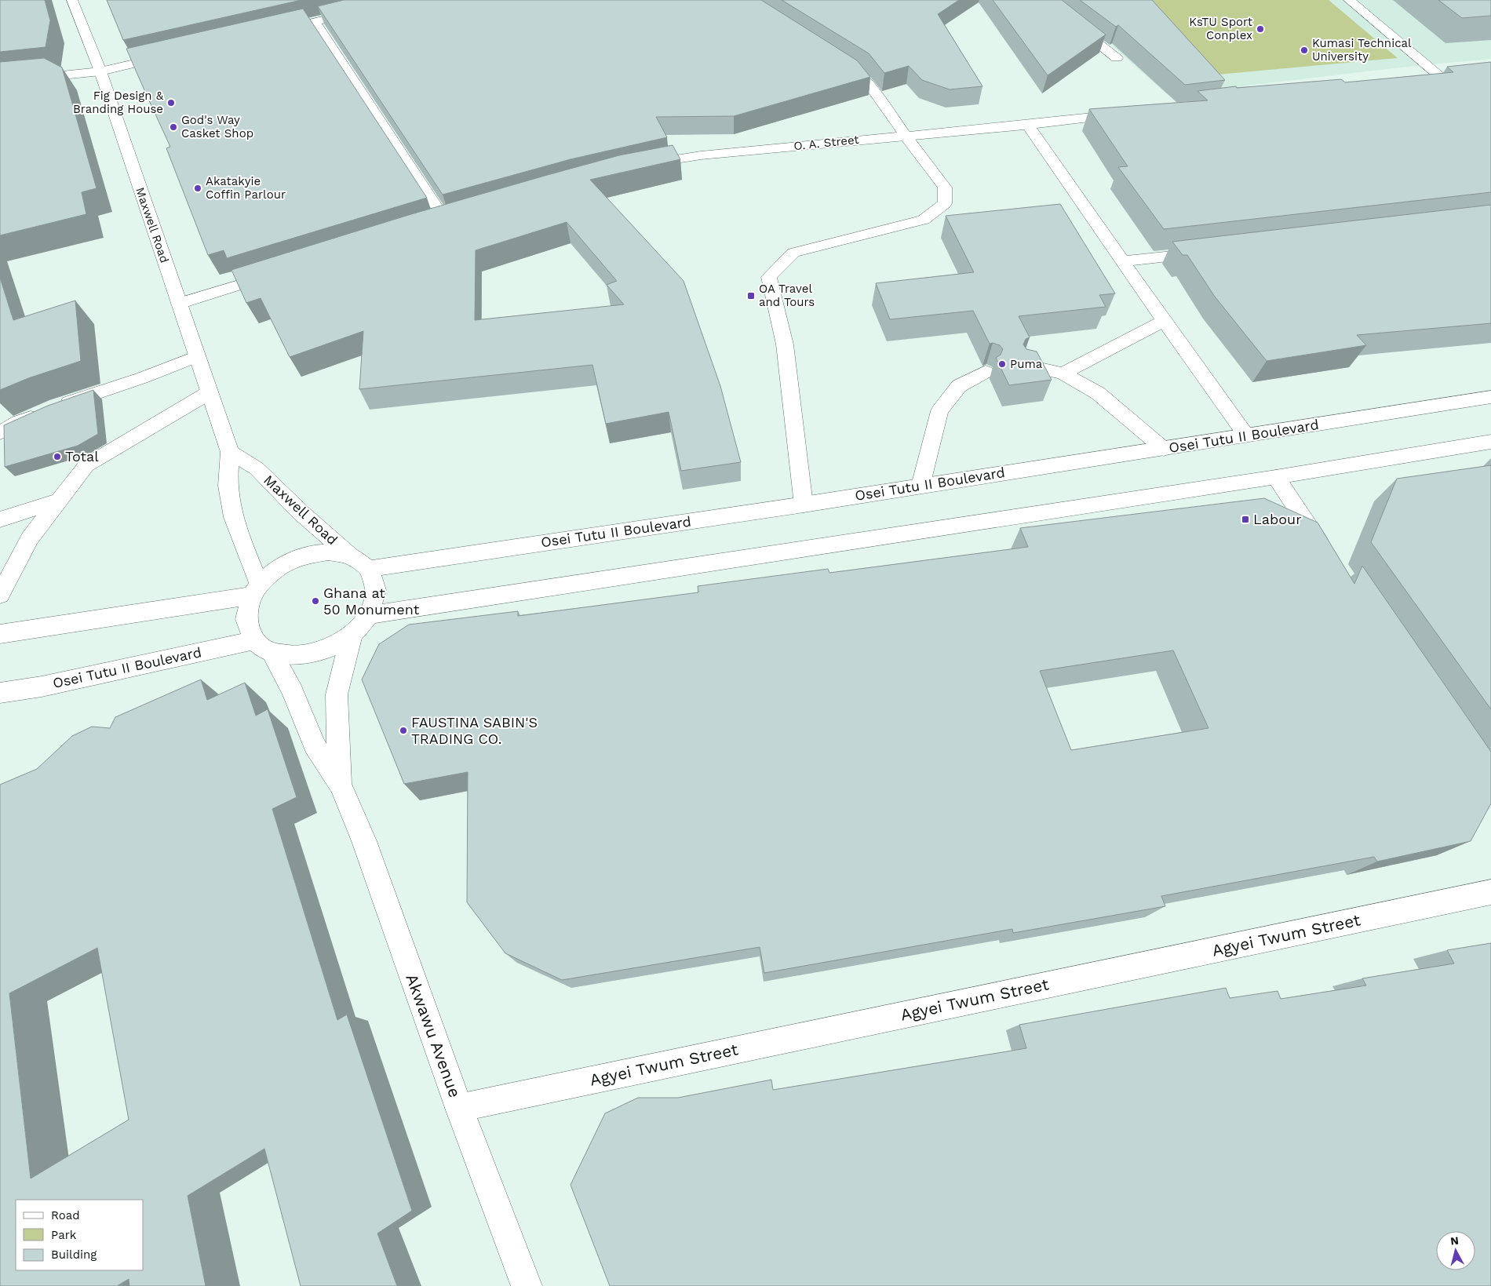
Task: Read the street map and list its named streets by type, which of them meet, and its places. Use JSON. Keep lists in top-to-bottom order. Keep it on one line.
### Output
{"streets":{"street":["O. A. Street","Maxwell Road","Osei Tutu II Boulevard","Agyei Twum Street","Akwawu Avenue"]},"crossings":[["Maxwell Road","Osei Tutu II Boulevard"],["Maxwell Road","Akwawu Avenue"],["Osei Tutu II Boulevard","Akwawu Avenue"],["Agyei Twum Street","Akwawu Avenue"]],"places":{"other":["KsTU Sport Conplex","Kumasi Technical University","Fig Design & Branding House","God's Way Casket Shop","Akatakyie Coffin Parlour","Puma","Total","Ghana at 50 Monument","FAUSTINA SABIN'S TRADING CO."],"transit":["OA Travel and Tours","Labour"]},"legend":["Road","Park","Building"],"north":"top"}
